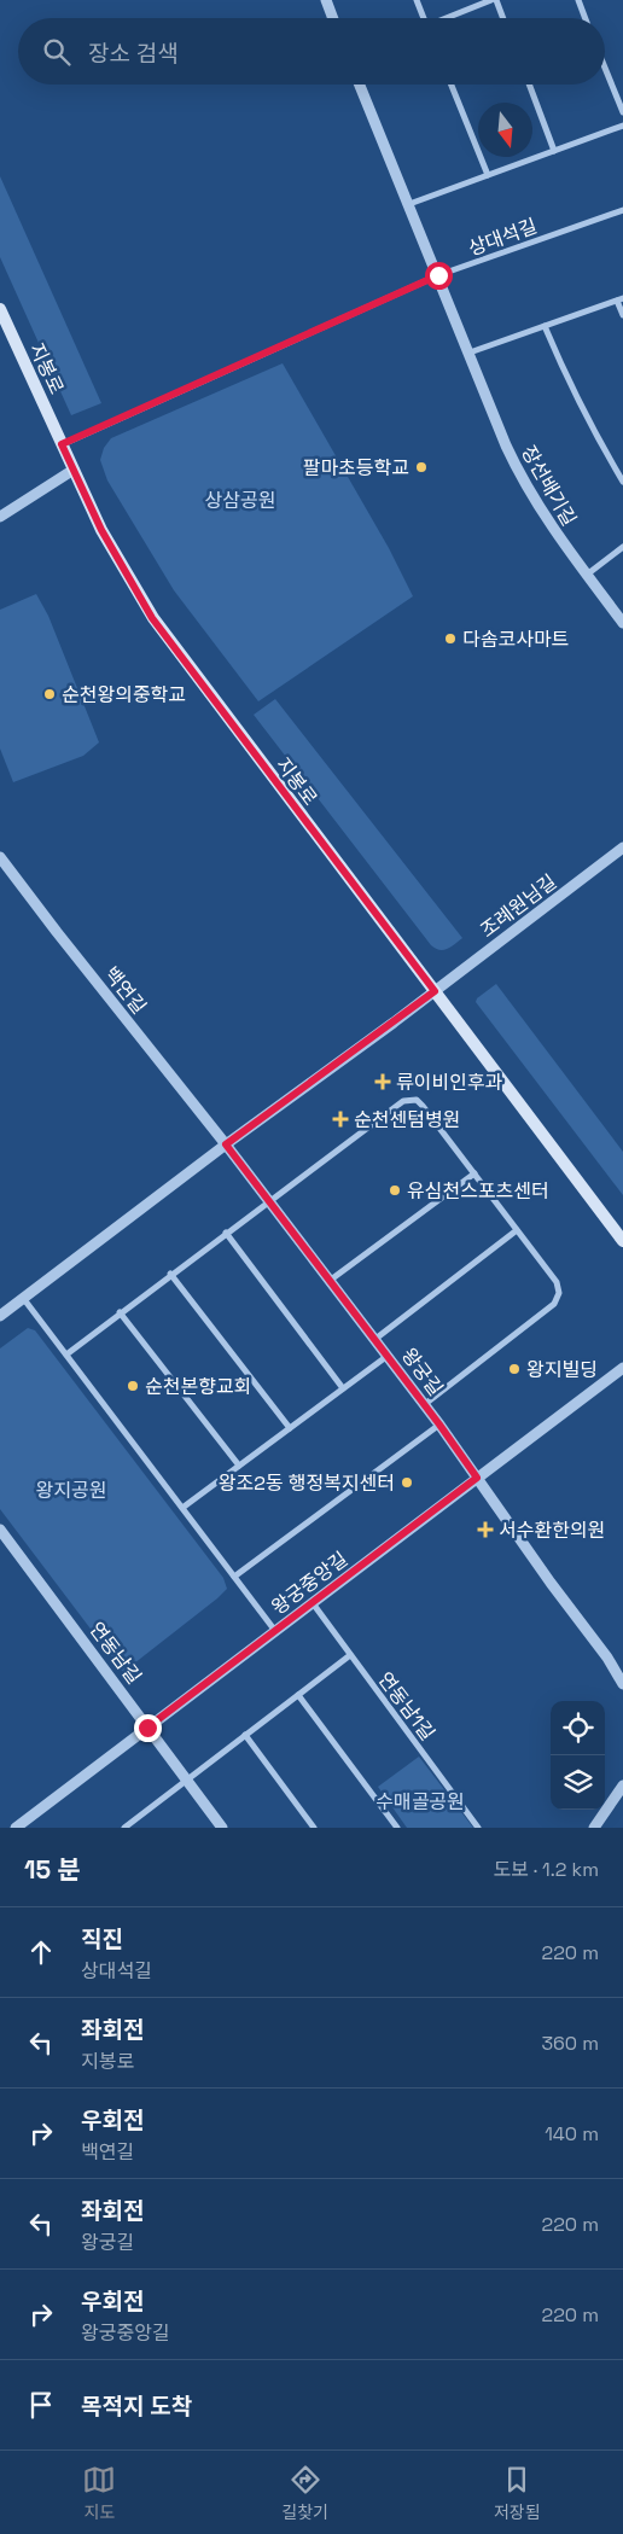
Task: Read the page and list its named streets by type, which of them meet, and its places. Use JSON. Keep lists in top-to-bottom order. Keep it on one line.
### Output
{"streets":{"main road":["지봉로"],"street":["상대석길","장선배기길","조례원님길","백연길","왕궁길","왕궁중앙길","연동남길","연동남1길"]},"crossings":[["상대석길","지봉로"],["상대석길","장선배기길"],["지봉로","조례원님길"],["백연길","왕궁길"],["왕궁길","왕궁중앙길"],["왕궁중앙길","연동남길"],["왕궁중앙길","연동남1길"]],"parks":["상삼공원","왕지공원","수매골공원"],"places":{"other":["팔마초등학교","다솜코사마트","순천왕의중학교","유심천스포츠센터","왕지빌딩","순천본향교회","왕조2동 행정복지센터"],"health":["류이비인후과","순천센텀병원","서수환한의원"]},"north":"bottom","page":{"search":"장소 검색","heading":["15 분","도보 · 1.2 km"],"list":[["직진","상대석길","220 m"],["좌회전","지봉로","360 m"],["우회전","백연길","140 m"],["좌회전","왕궁길","220 m"],["우회전","왕궁중앙길","220 m"],"목적지 도착"],"nav":["지도","길찾기","저장됨"]}}
